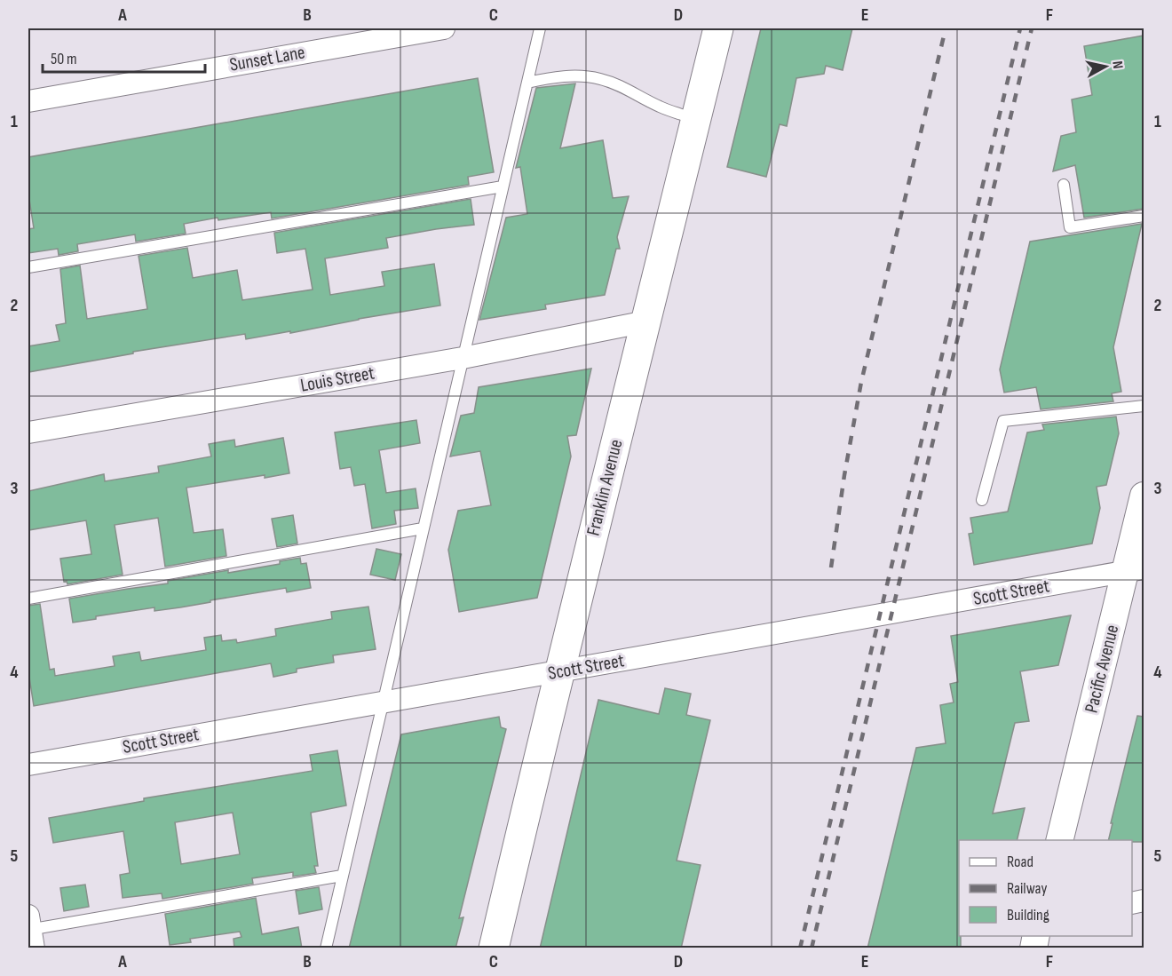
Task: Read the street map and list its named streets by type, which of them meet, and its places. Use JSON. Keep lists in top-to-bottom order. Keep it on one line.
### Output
{"streets":{"main road":["Franklin Avenue"],"street":["Sunset Lane","Louis Street","Scott Street","Pacific Avenue"]},"crossings":[["Louis Street","Franklin Avenue"],["Franklin Avenue","Scott Street"],["Scott Street","Pacific Avenue"]],"legend":["Road","Railway","Building"],"scale_bar":"50 m","north":"right","grid":{"columns":["A","B","C","D","E","F"],"rows":["1","2","3","4","5"]}}
